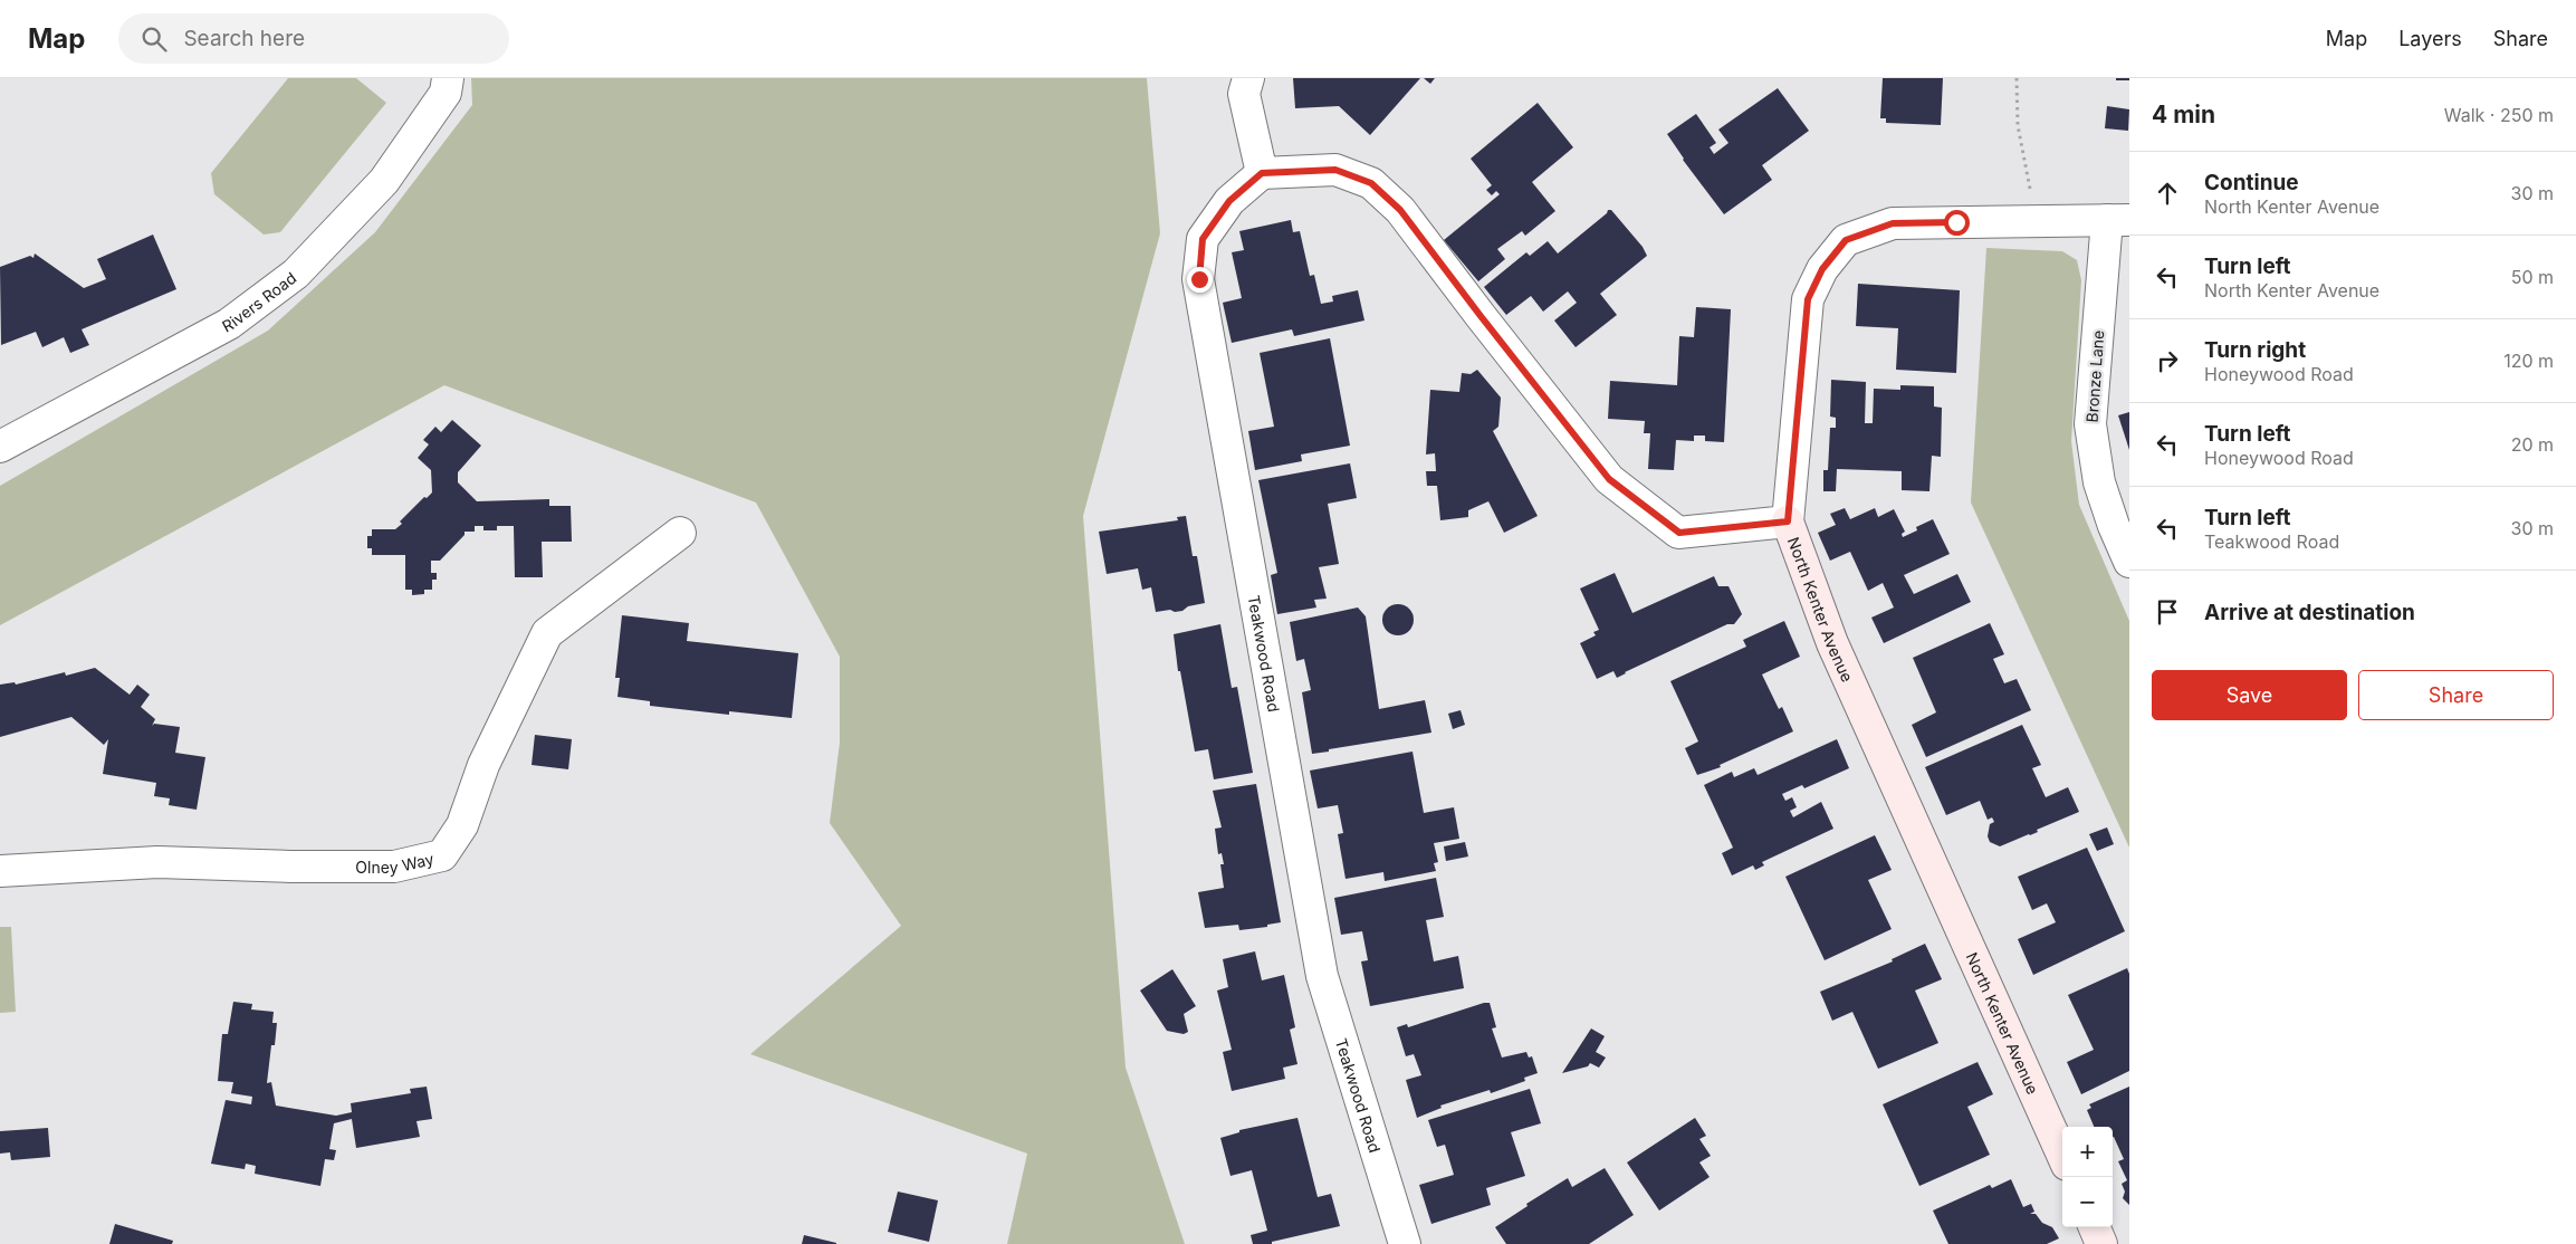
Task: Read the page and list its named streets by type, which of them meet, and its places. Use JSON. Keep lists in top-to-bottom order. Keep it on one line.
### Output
{"streets":{"street":["Rivers Road","Bronze Lane","North Kenter Avenue","Teakwood Road","Olney Way"]},"crossings":[["Bronze Lane","North Kenter Avenue"]],"page":{"header":"Map","search":"Search here","nav":["Map","Layers","Share"],"heading":["4 min","Walk · 250 m"],"list":[["Continue","North Kenter Avenue","30 m"],["Turn left","North Kenter Avenue","50 m"],["Turn right","Honeywood Road","120 m"],["Turn left","Honeywood Road","20 m"],["Turn left","Teakwood Road","30 m"],"Arrive at destination"],"buttons":["Save","Share"],"map_buttons":["+","−"]}}
